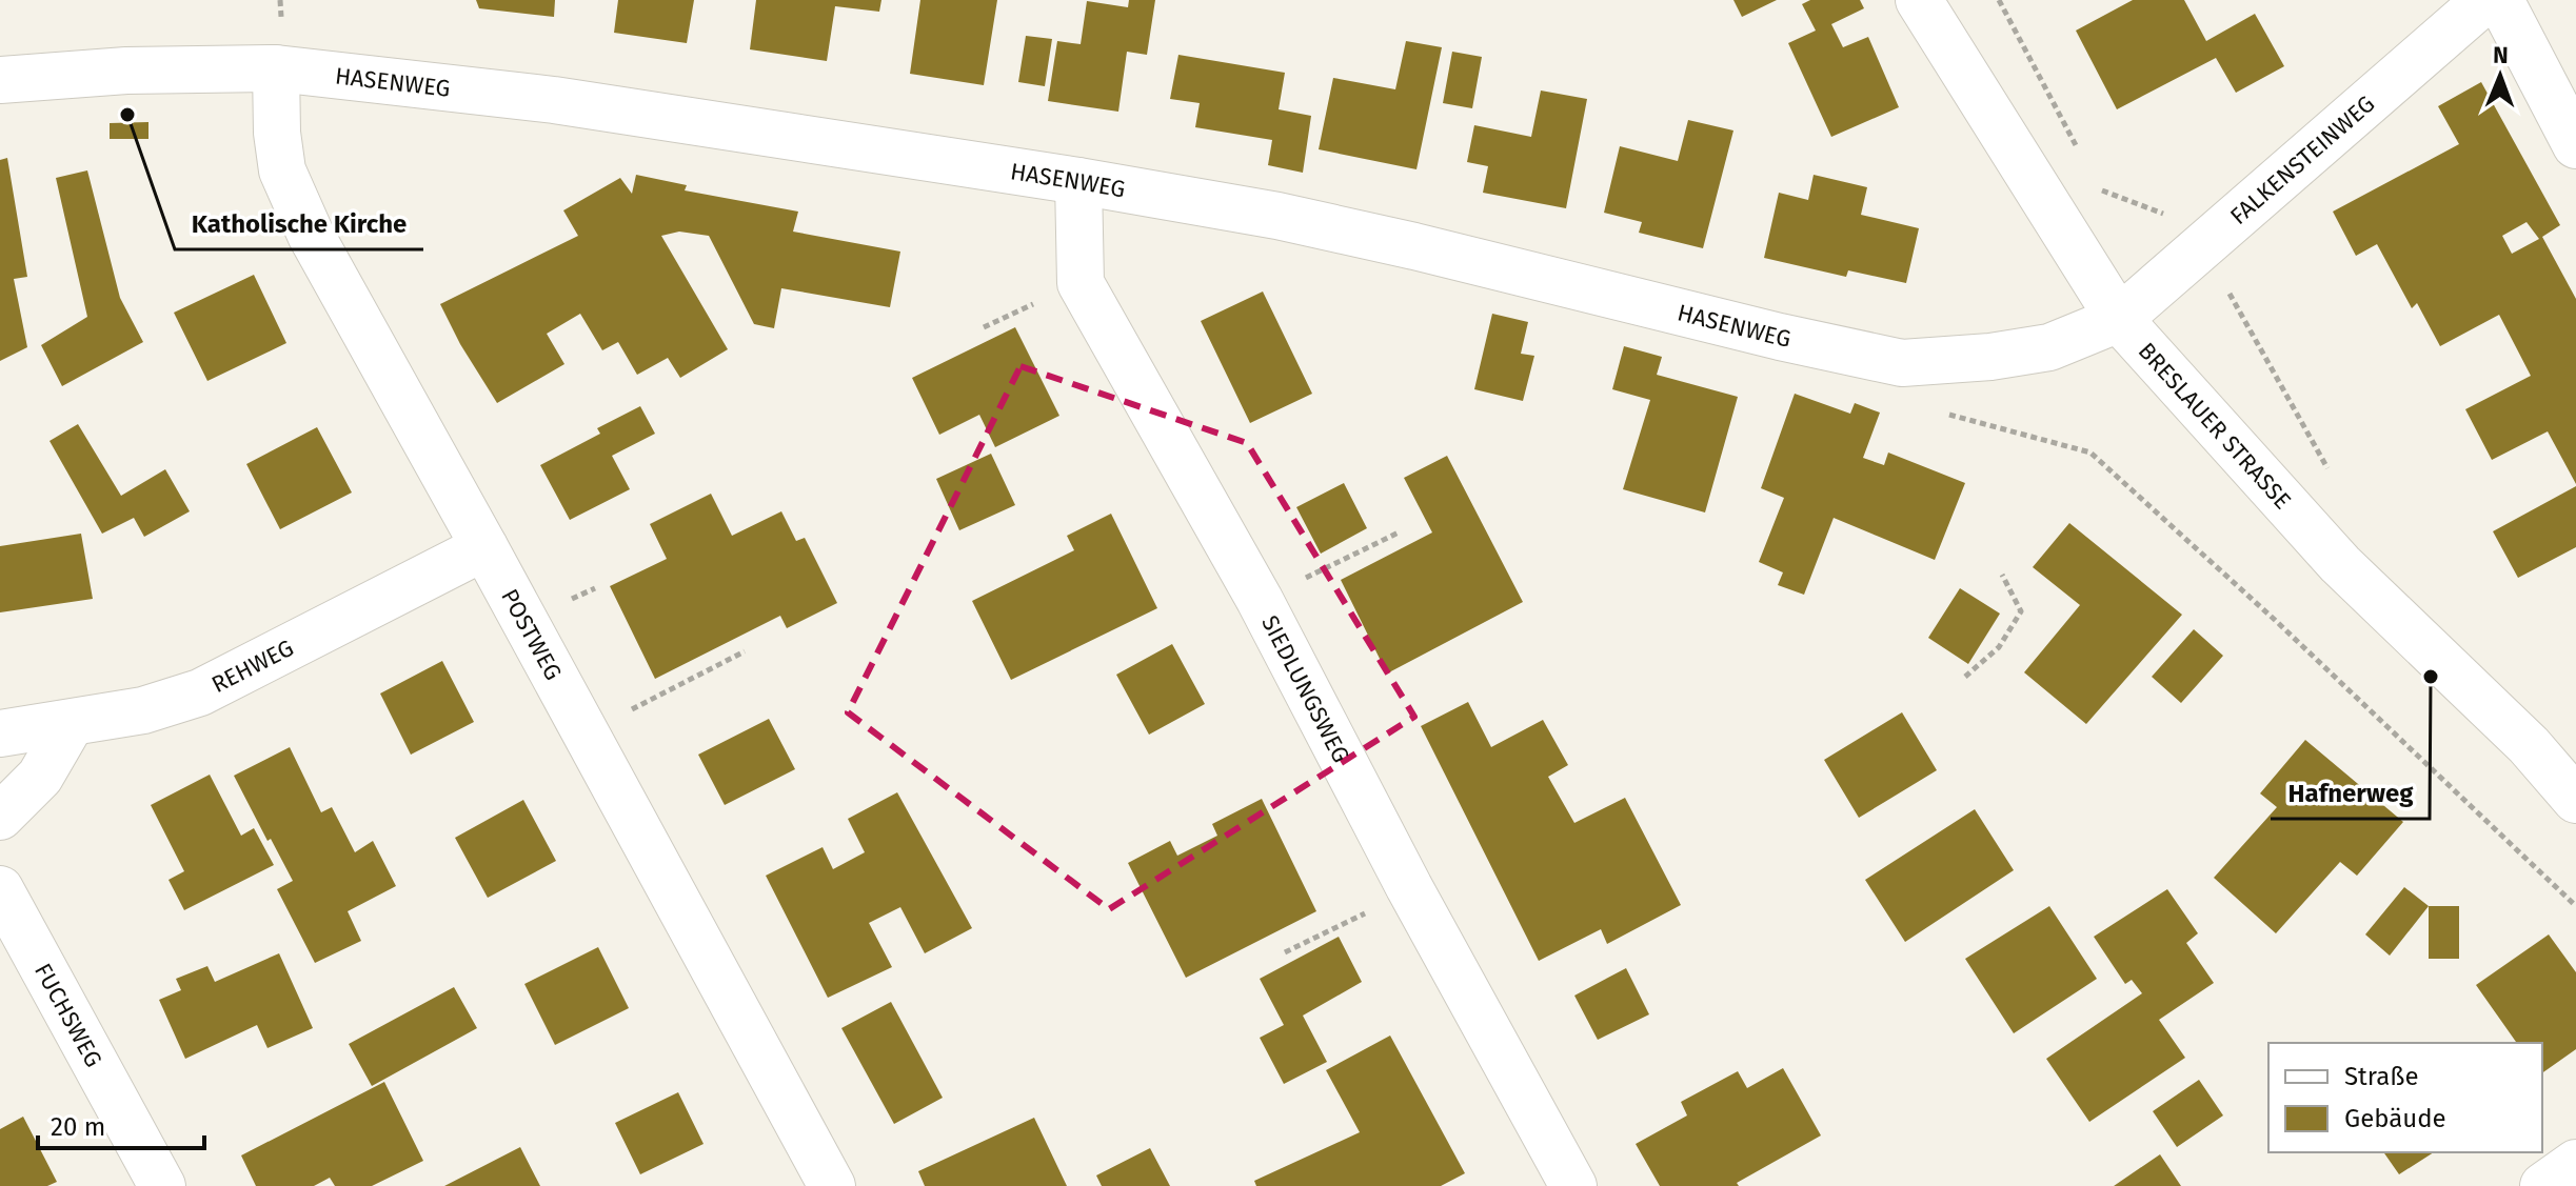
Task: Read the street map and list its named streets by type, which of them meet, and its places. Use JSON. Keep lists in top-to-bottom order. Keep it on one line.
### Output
{"streets":{"street":["HASENWEG","FALKENSTEINWEG","BRESLAUER STRASSE","POSTWEG","REHWEG","SIEDLUNGSWEG","FUCHSWEG"]},"crossings":[["HASENWEG","FALKENSTEINWEG"],["HASENWEG","BRESLAUER STRASSE"],["HASENWEG","POSTWEG"],["HASENWEG","SIEDLUNGSWEG"],["FALKENSTEINWEG","BRESLAUER STRASSE"],["POSTWEG","REHWEG"]],"places":["Katholische Kirche","Hafnerweg"],"legend":["Straße","Gebäude"],"scale_bar":"20 m","north":"top"}
